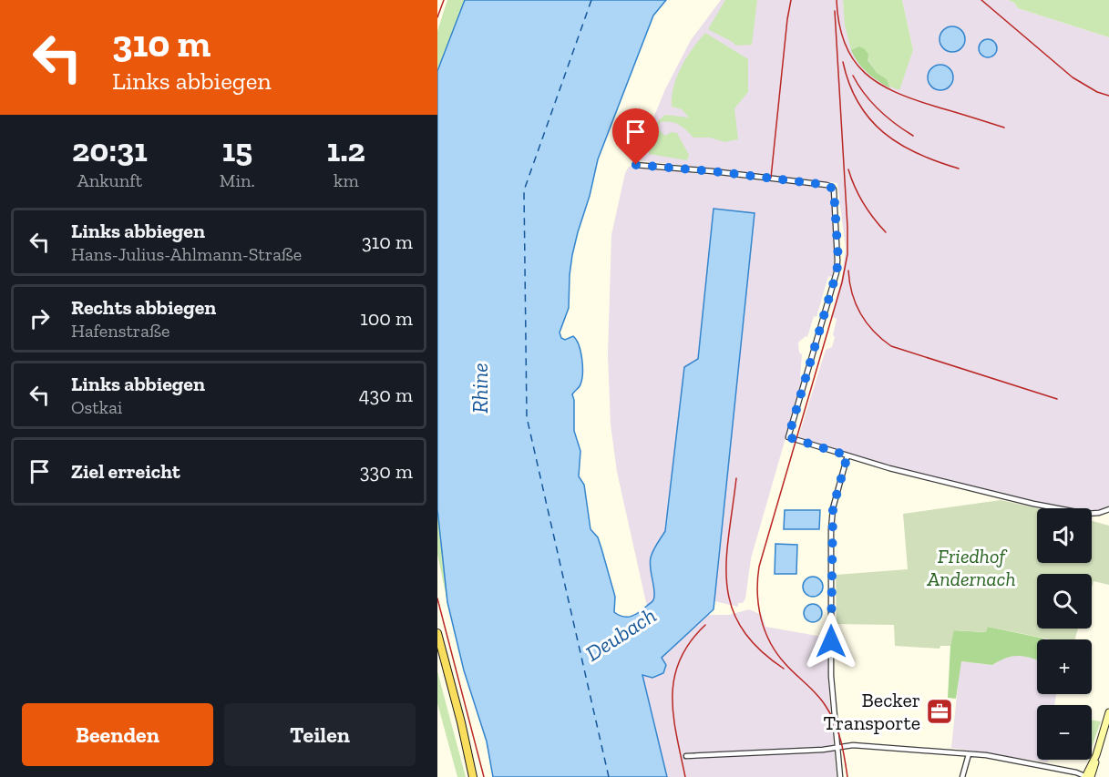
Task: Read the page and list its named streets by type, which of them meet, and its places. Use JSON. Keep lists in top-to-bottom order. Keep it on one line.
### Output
{"water":["Rhine","Deubach"],"parks":["Friedhof Andernach"],"places":{"office":["Becker Transporte"]},"page":{"turn":["310 m","Links abbiegen"],"eta":["20:31","Ankunft","15","Min.","1.2","km"],"list":[{"name":"Links abbiegen","note":"Hans-Julius-Ahlmann-Straße","value":"310 m"},{"name":"Rechts abbiegen","note":"Hafenstraße","value":"100 m"},{"name":"Links abbiegen","note":"Ostkai","value":"430 m"},{"name":"Ziel erreicht","value":"330 m"}],"map_buttons":["+","−"],"buttons":["Beenden","Teilen"]}}
